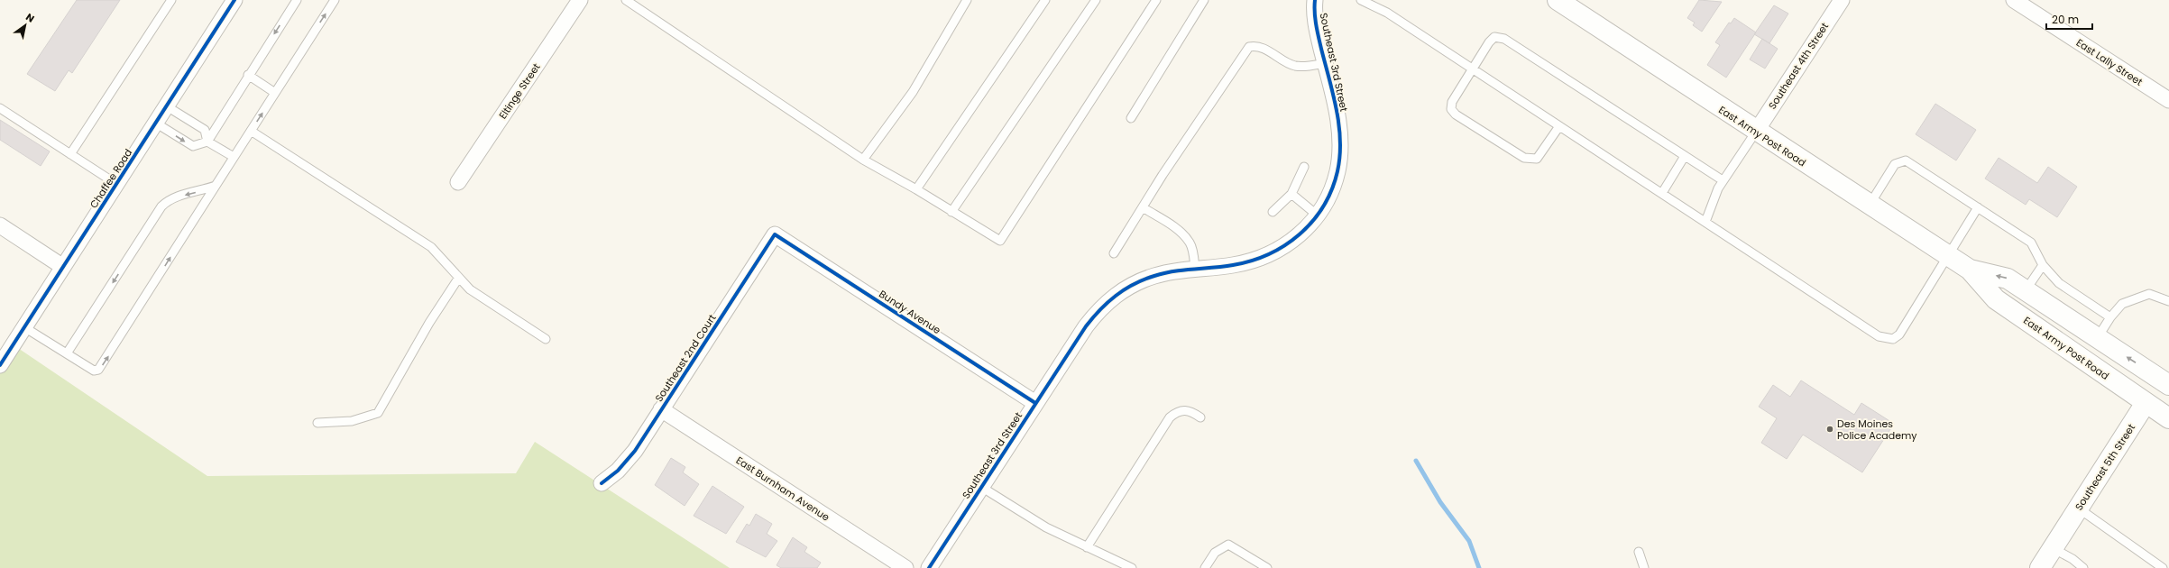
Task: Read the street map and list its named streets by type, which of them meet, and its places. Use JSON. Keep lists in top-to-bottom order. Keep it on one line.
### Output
{"streets":{"main road":["East Army Post Road","Southeast 5th Street"],"street":["Southeast 3rd Street","East Lally Street","Southeast 4th Street","Eltinge Street","Chaffee Road","Bundy Avenue","Southeast 2nd Court","East Burnham Avenue"]},"crossings":[["Southeast 3rd Street","Bundy Avenue"],["Southeast 4th Street","East Army Post Road"],["East Army Post Road","Southeast 5th Street"],["Bundy Avenue","Southeast 2nd Court"],["Southeast 2nd Court","East Burnham Avenue"]],"places":["Des Moines Police Academy"],"scale_bar":"20 m","north":"top right"}
